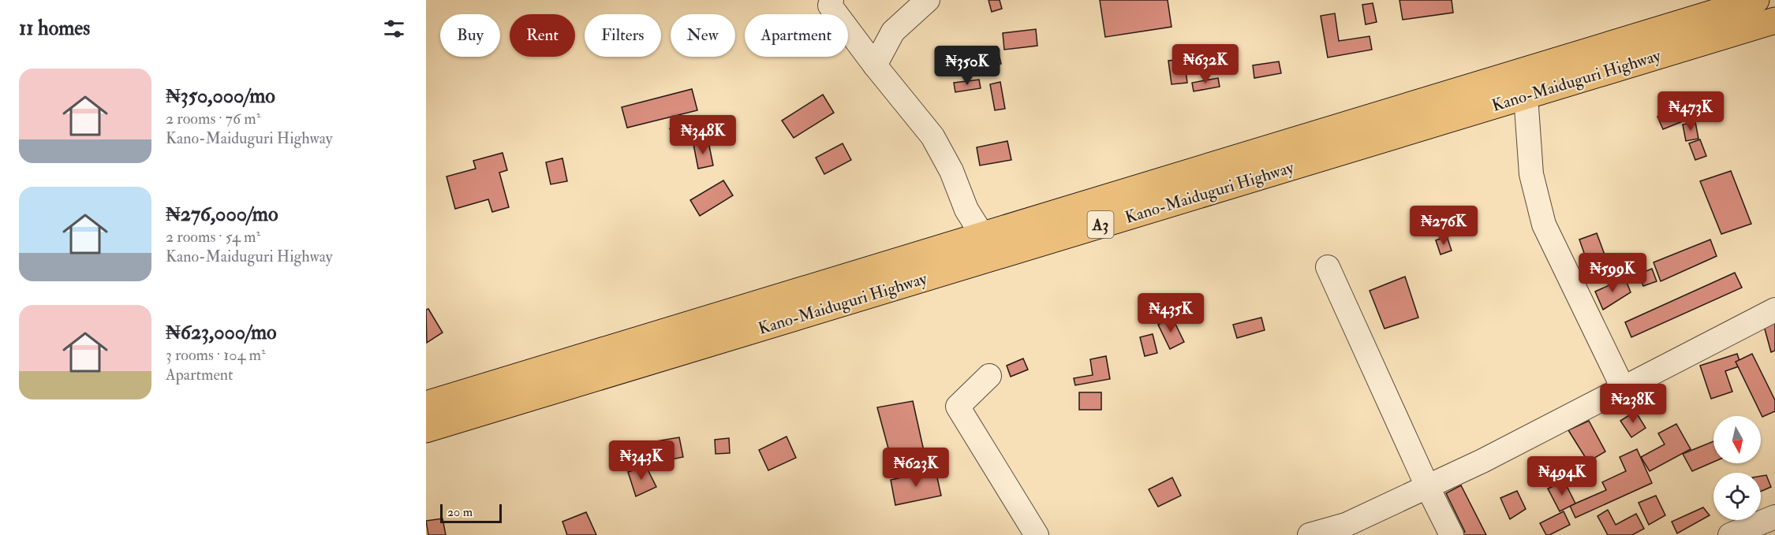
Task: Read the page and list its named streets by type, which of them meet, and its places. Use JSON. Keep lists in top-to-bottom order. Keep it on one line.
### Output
{"streets":{"highway":["Kano-Maiduguri Highway","A3"]},"scale_bar":"20 m","north":"bottom","page":{"heading":"11 homes","chip":["Buy","Rent","Filters","New","Apartment"],"price":["₦632K","₦350K","₦473K","₦348K","₦276K","₦599K","₦435K","₦238K","₦343K","₦623K","₦494K"],"list":[{"name":"₦350,000/mo","note":"2 rooms · 76 m² · Kano-Maiduguri Highway"},{"name":"₦276,000/mo","note":"2 rooms · 54 m² · Kano-Maiduguri Highway"},{"name":"₦623,000/mo","note":"3 rooms · 104 m² · Apartment"}],"scale":"20 m"}}
